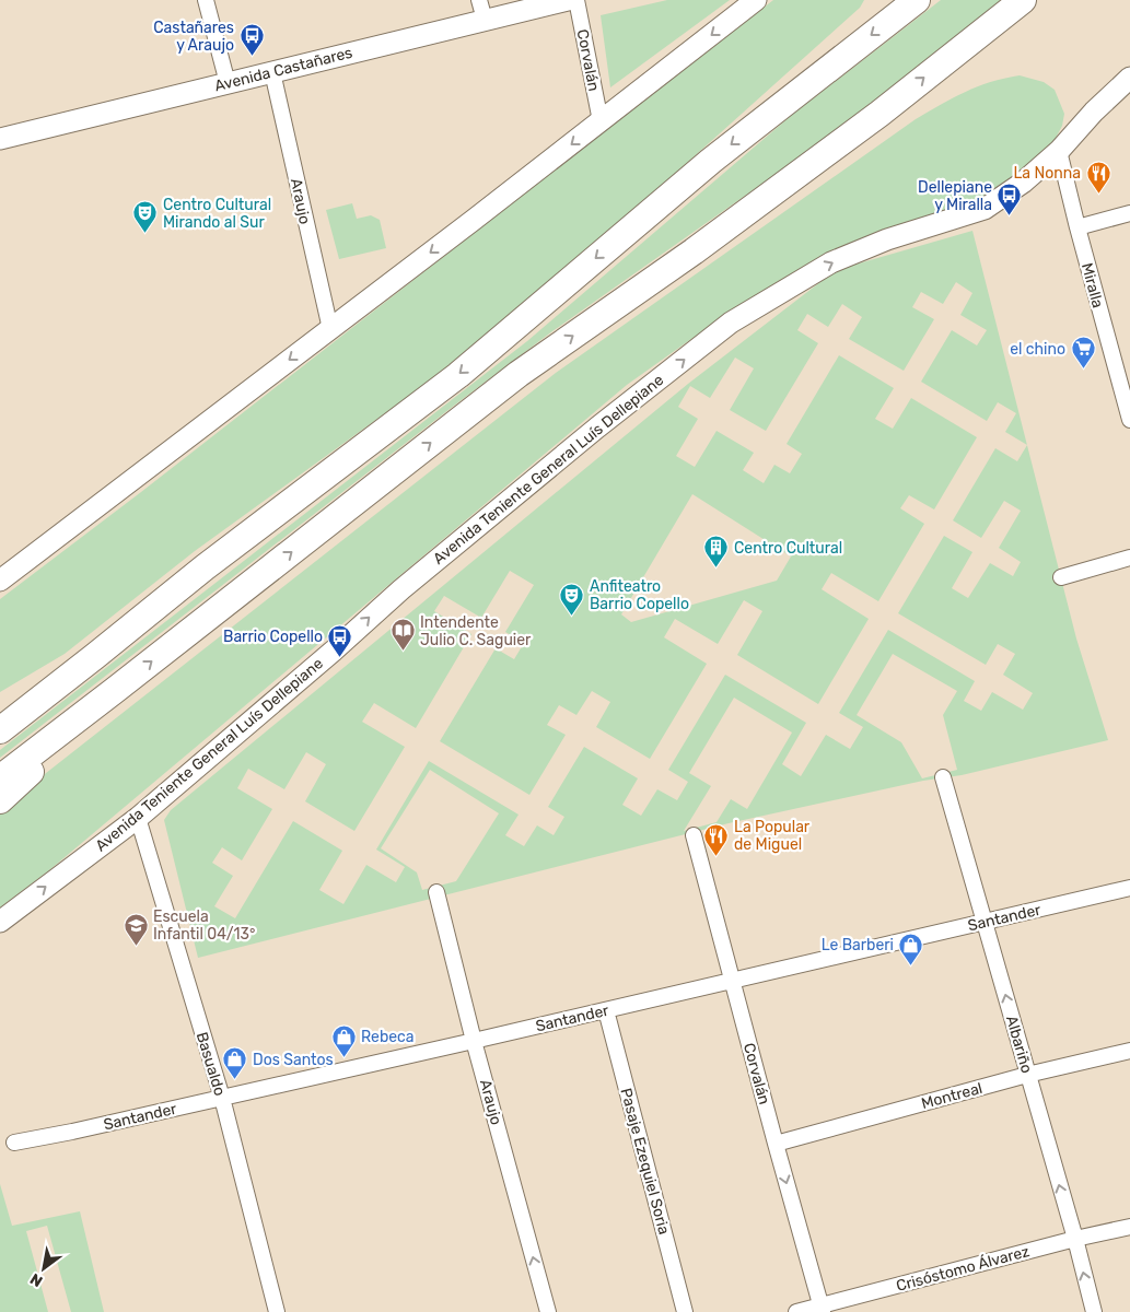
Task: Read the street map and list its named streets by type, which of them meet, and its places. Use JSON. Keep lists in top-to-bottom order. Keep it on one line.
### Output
{"streets":{"street":["Corvalán","Avenida Castañares","Araujo","Miralla","Avenida Teniente General Luís Dellepiane","Santander","Albariño","Basualdo","Montreal","Pasaje Ezequiel Soria","Crisóstomo Álvarez"]},"crossings":[["Corvalán","Santander"],["Corvalán","Montreal"],["Corvalán","Crisóstomo Álvarez"],["Avenida Castañares","Araujo"],["Araujo","Santander"],["Miralla","Avenida Teniente General Luís Dellepiane"],["Avenida Teniente General Luís Dellepiane","Basualdo"],["Santander","Albariño"],["Santander","Basualdo"],["Santander","Pasaje Ezequiel Soria"],["Albariño","Montreal"],["Albariño","Crisóstomo Álvarez"]],"one_way":["Araujo","Avenida Teniente General Luís Dellepiane","Albariño"],"places":{"bus stop":["Castañares y Araujo","Dellepiane y Miralla","Barrio Copello"],"restaurant":["La Nonna","La Popular de Miguel"],"theatre":["Centro Cultural Mirando al Sur","Anfiteatro Barrio Copello"],"supermarket":["el chino"],"building":["Centro Cultural"],"library":["Intendente Julio C. Saguier"],"school or university":["Escuela Infantil 04/13°"],"shop":["Le Barberi","Rebeca","Dos Santos"]},"north":"bottom left"}
